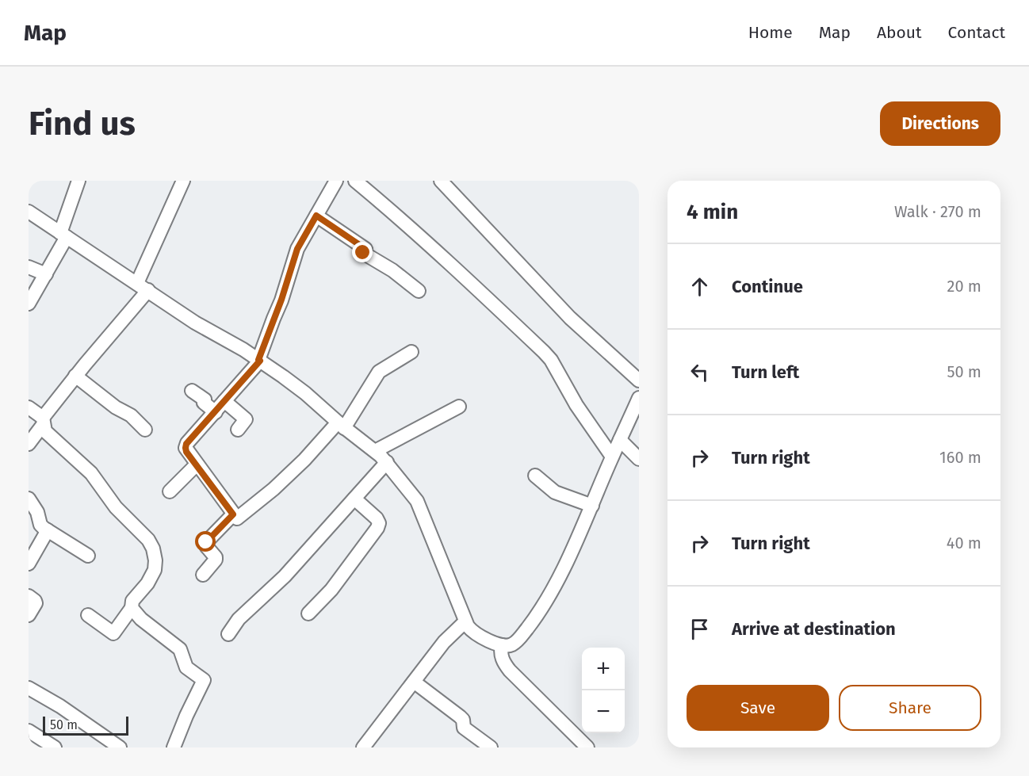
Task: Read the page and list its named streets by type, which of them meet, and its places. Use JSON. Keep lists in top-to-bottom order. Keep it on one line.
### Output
{"scale_bar":"50 m","page":{"header":"Map","nav":["Home","Map","About","Contact"],"buttons":["Directions",["Save","Share"]],"title":"Find us","heading":["4 min","Walk · 270 m"],"list":[["Continue","20 m"],["Turn left","50 m"],["Turn right","160 m"],["Turn right","40 m"],"Arrive at destination"],"map_buttons":["+","−"],"scale":"50 m"}}
